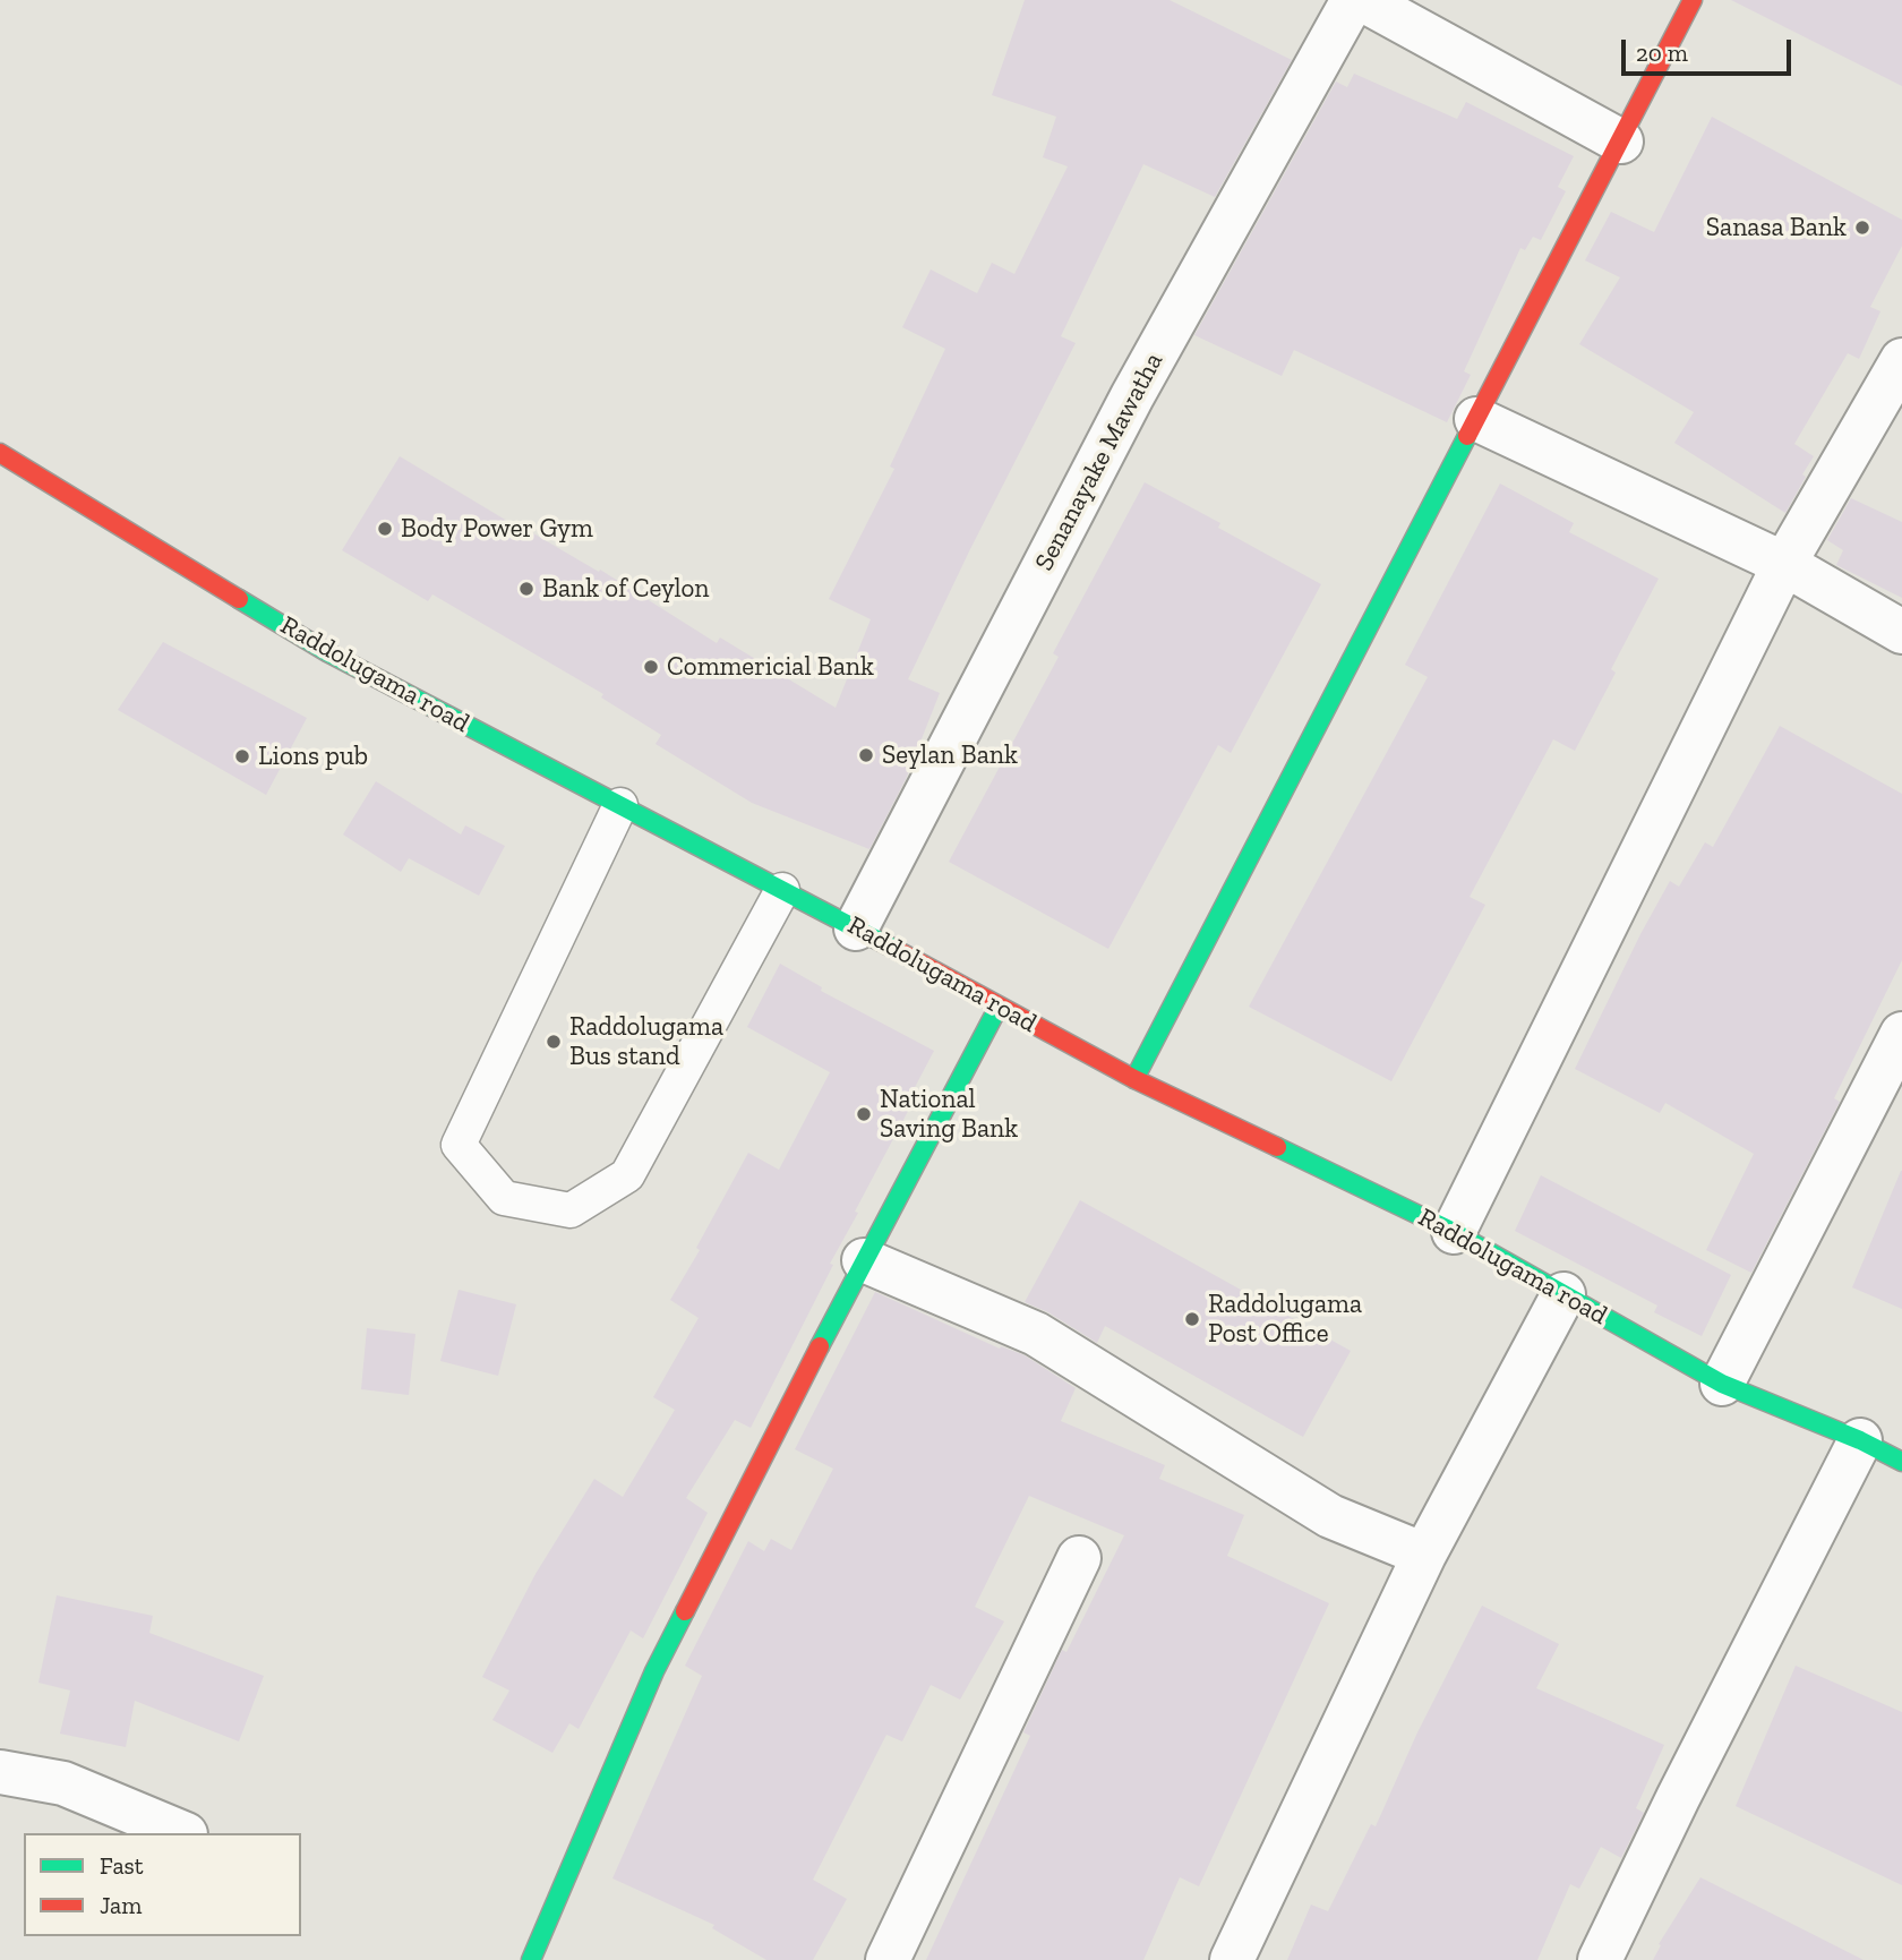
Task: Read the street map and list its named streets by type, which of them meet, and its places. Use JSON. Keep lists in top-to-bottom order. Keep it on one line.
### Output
{"streets":{"street":["Senanayake Mawatha","Raddolugama road"]},"crossings":[["Senanayake Mawatha","Raddolugama road"]],"places":["Sanasa Bank","Body Power Gym","Bank of Ceylon","Commericial Bank","Seylan Bank","Lions pub","Raddolugama Bus stand","National Saving Bank","Raddolugama Post Office"],"legend":["Fast","Jam"],"scale_bar":"20 m"}
